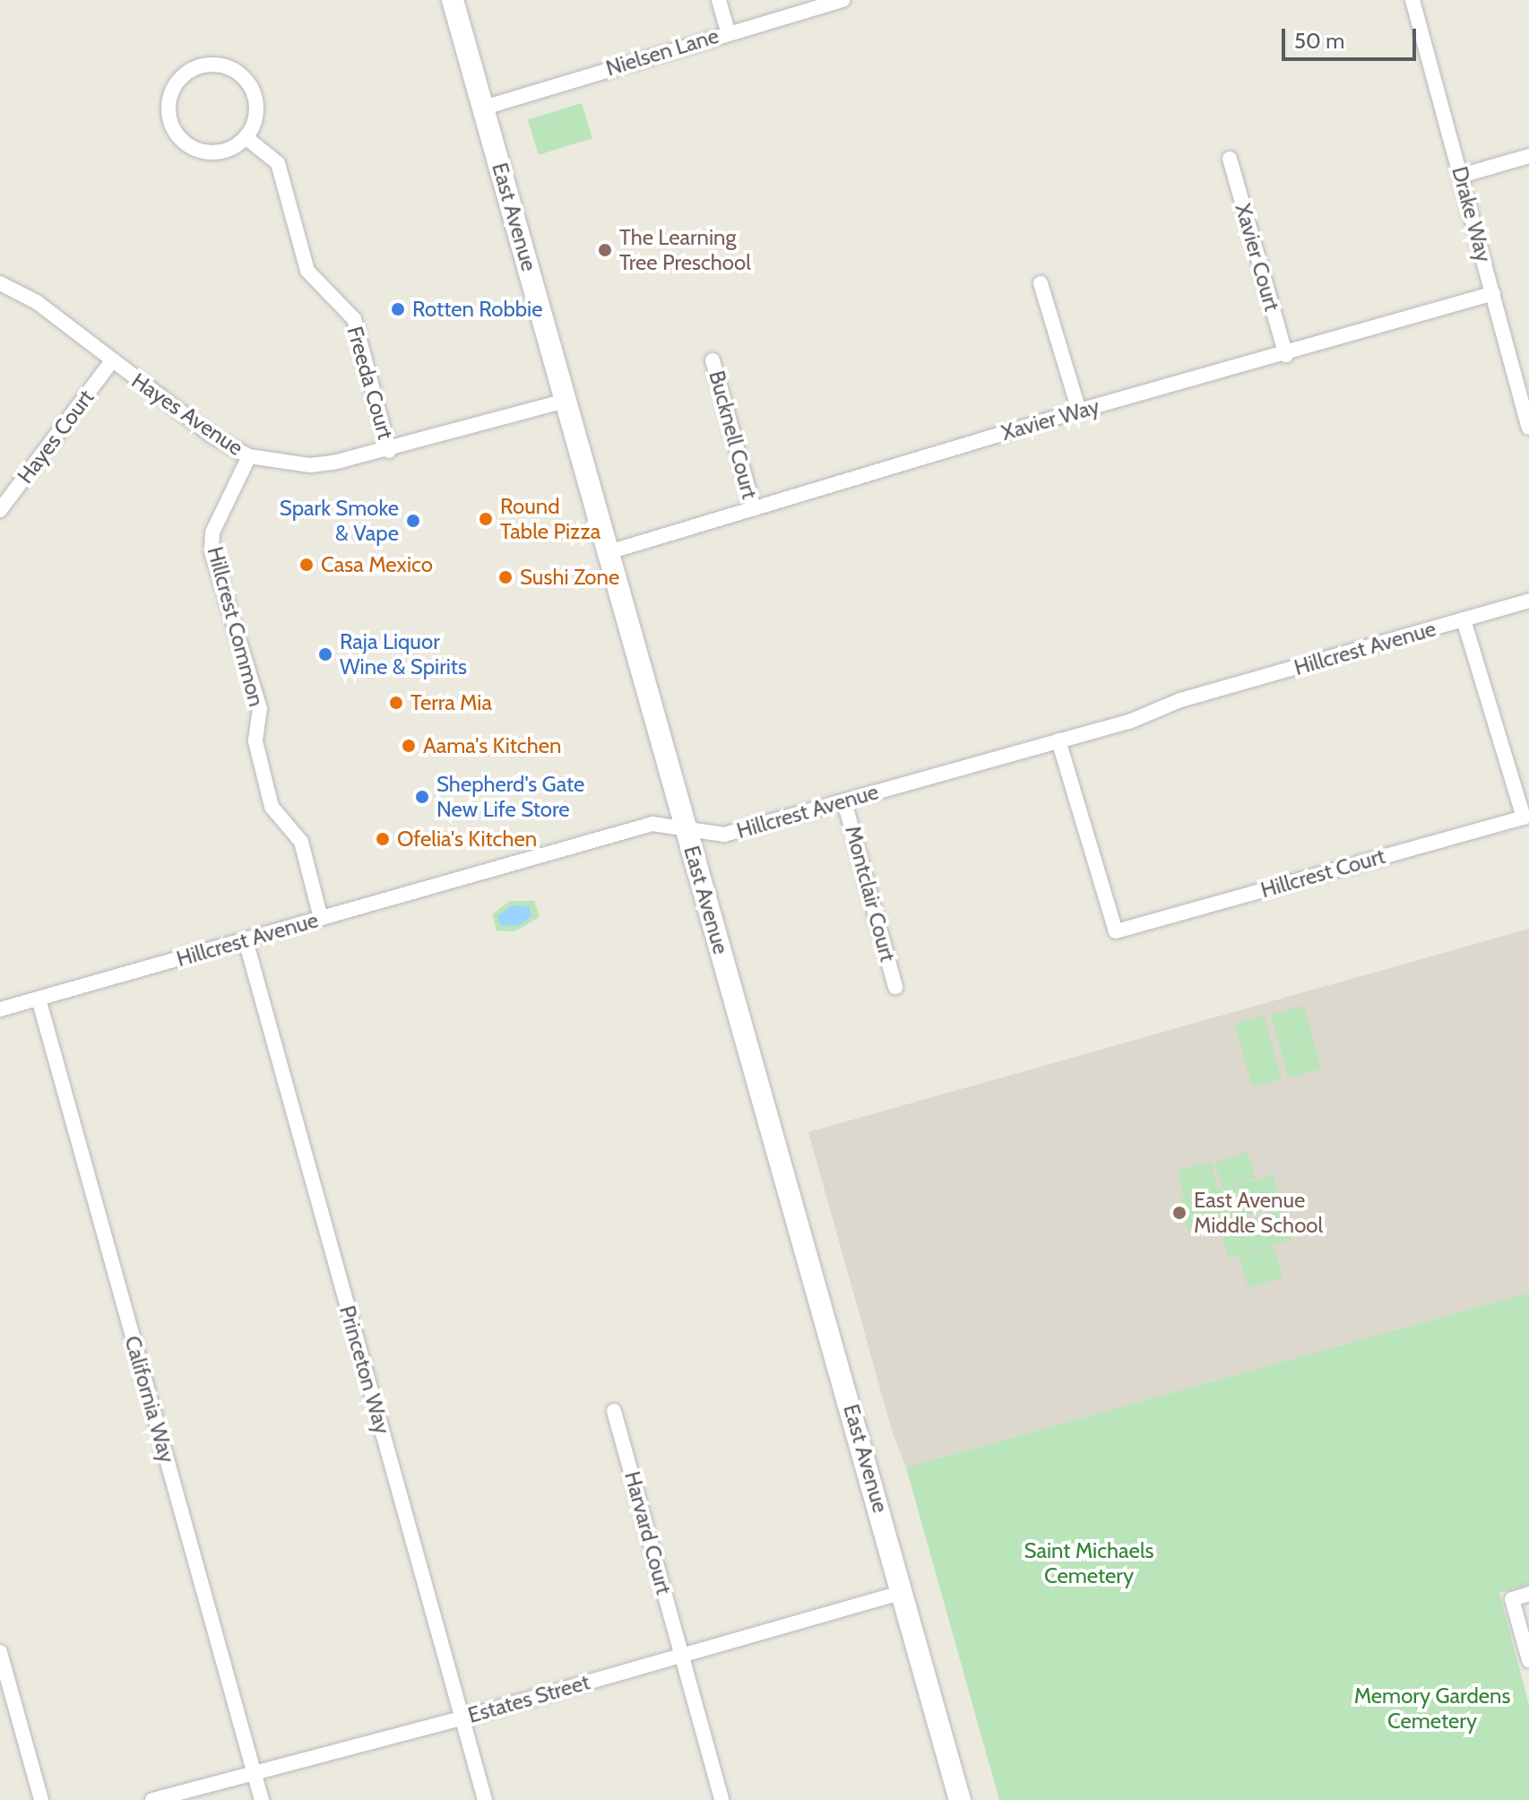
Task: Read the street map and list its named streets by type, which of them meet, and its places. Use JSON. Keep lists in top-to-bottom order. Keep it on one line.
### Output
{"streets":{"main road":["East Avenue"],"street":["Nielsen Lane","Drake Way","Xavier Court","Freeda Court","Hayes Avenue","Xavier Way","Bucknell Court","Hayes Court","Hillcrest Common","Hillcrest Avenue","Hillcrest Court","Montclair Court","Princeton Way","California Way","Harvard Court","Estates Street"]},"crossings":[["Nielsen Lane","East Avenue"],["Drake Way","Xavier Way"],["East Avenue","Hayes Avenue"],["East Avenue","Xavier Way"],["East Avenue","Hillcrest Avenue"],["East Avenue","Estates Street"],["Xavier Court","Xavier Way"],["Freeda Court","Hayes Avenue"],["Hayes Avenue","Hayes Court"],["Hayes Avenue","Hillcrest Common"],["Xavier Way","Bucknell Court"],["Hillcrest Common","Hillcrest Avenue"],["Hillcrest Avenue","Hillcrest Court"],["Hillcrest Avenue","Montclair Court"],["Hillcrest Avenue","Princeton Way"],["Hillcrest Avenue","California Way"],["Princeton Way","Estates Street"],["California Way","Estates Street"],["Harvard Court","Estates Street"]],"parks":["Saint Michaels Cemetery","Memory Gardens Cemetery"],"places":["The Learning Tree Preschool","Rotten Robbie","Round Table Pizza","Spark Smoke & Vape","Casa Mexico","Sushi Zone","Raja Liquor Wine & Spirits","Terra Mia","Aama's Kitchen","Shepherd's Gate New Life Store","Ofelia's Kitchen","East Avenue Middle School"],"scale_bar":"50 m"}
